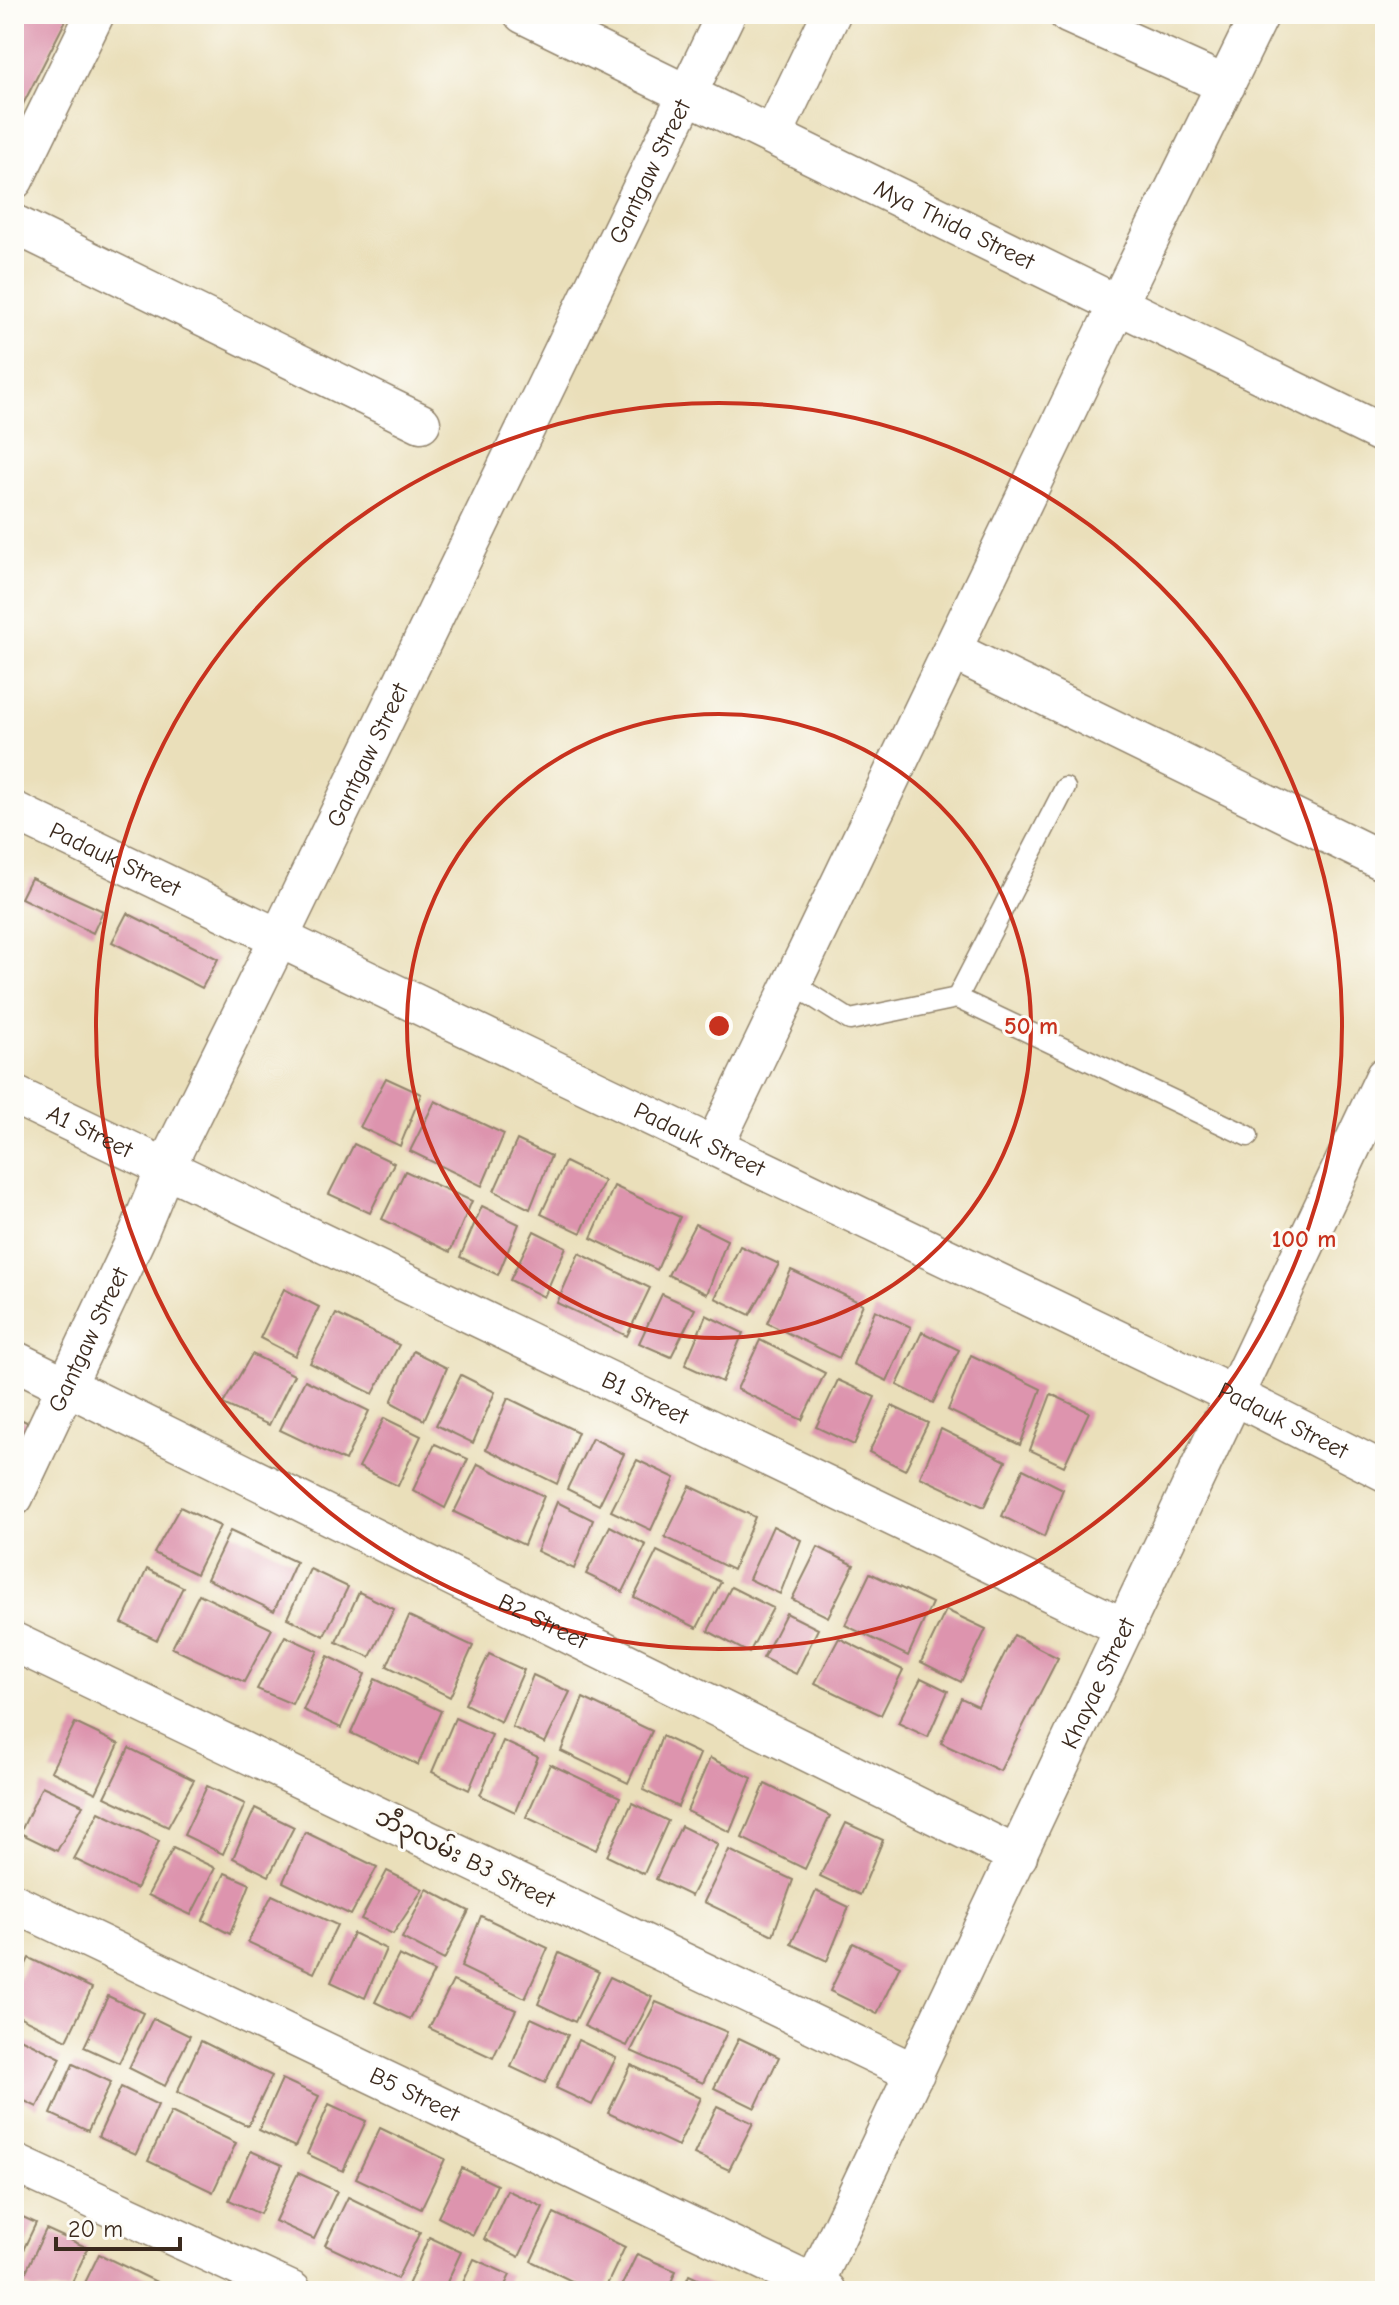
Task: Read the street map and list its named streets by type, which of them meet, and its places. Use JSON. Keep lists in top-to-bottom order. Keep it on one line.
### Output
{"streets":{"street":["Gantgaw Street","Mya Thida Street","Padauk Street","A1 Street","B1 Street","B2 Street","Khayae Street","ဘီ၃လမ်း B3 Street","B5 Street"]},"crossings":[["Gantgaw Street","Mya Thida Street"],["Gantgaw Street","Padauk Street"],["Gantgaw Street","A1 Street"],["Gantgaw Street","B1 Street"],["Gantgaw Street","B2 Street"],["Padauk Street","Khayae Street"],["A1 Street","B1 Street"],["B1 Street","Khayae Street"],["B2 Street","Khayae Street"],["Khayae Street","ဘီ၃လမ်း B3 Street"],["Khayae Street","B5 Street"]],"scale_bar":"20 m","rings":["50 m","100 m"]}
